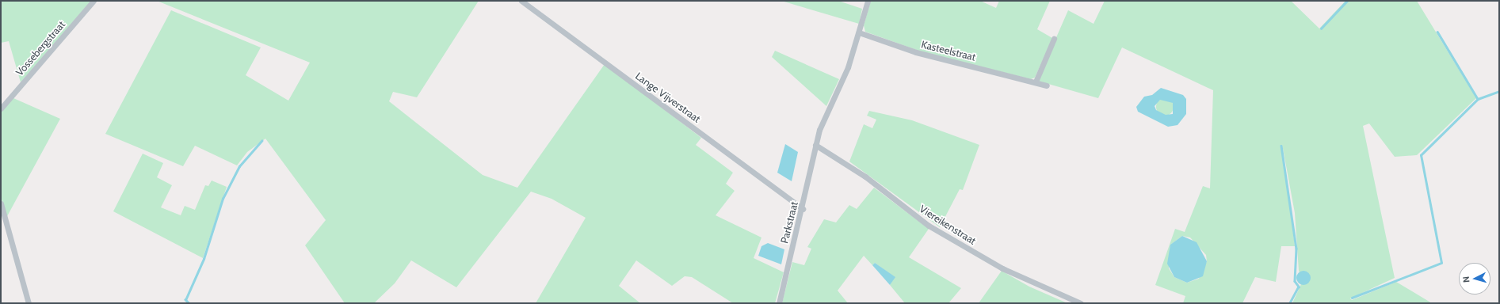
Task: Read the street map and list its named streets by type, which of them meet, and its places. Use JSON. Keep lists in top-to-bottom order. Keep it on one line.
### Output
{"streets":{"street":["Vossebergstraat","Kasteelstraat","Lange Vijverstraat","Parkstraat","Viereikenstraat"]},"crossings":[["Lange Vijverstraat","Parkstraat"],["Parkstraat","Viereikenstraat"]],"north":"left"}
